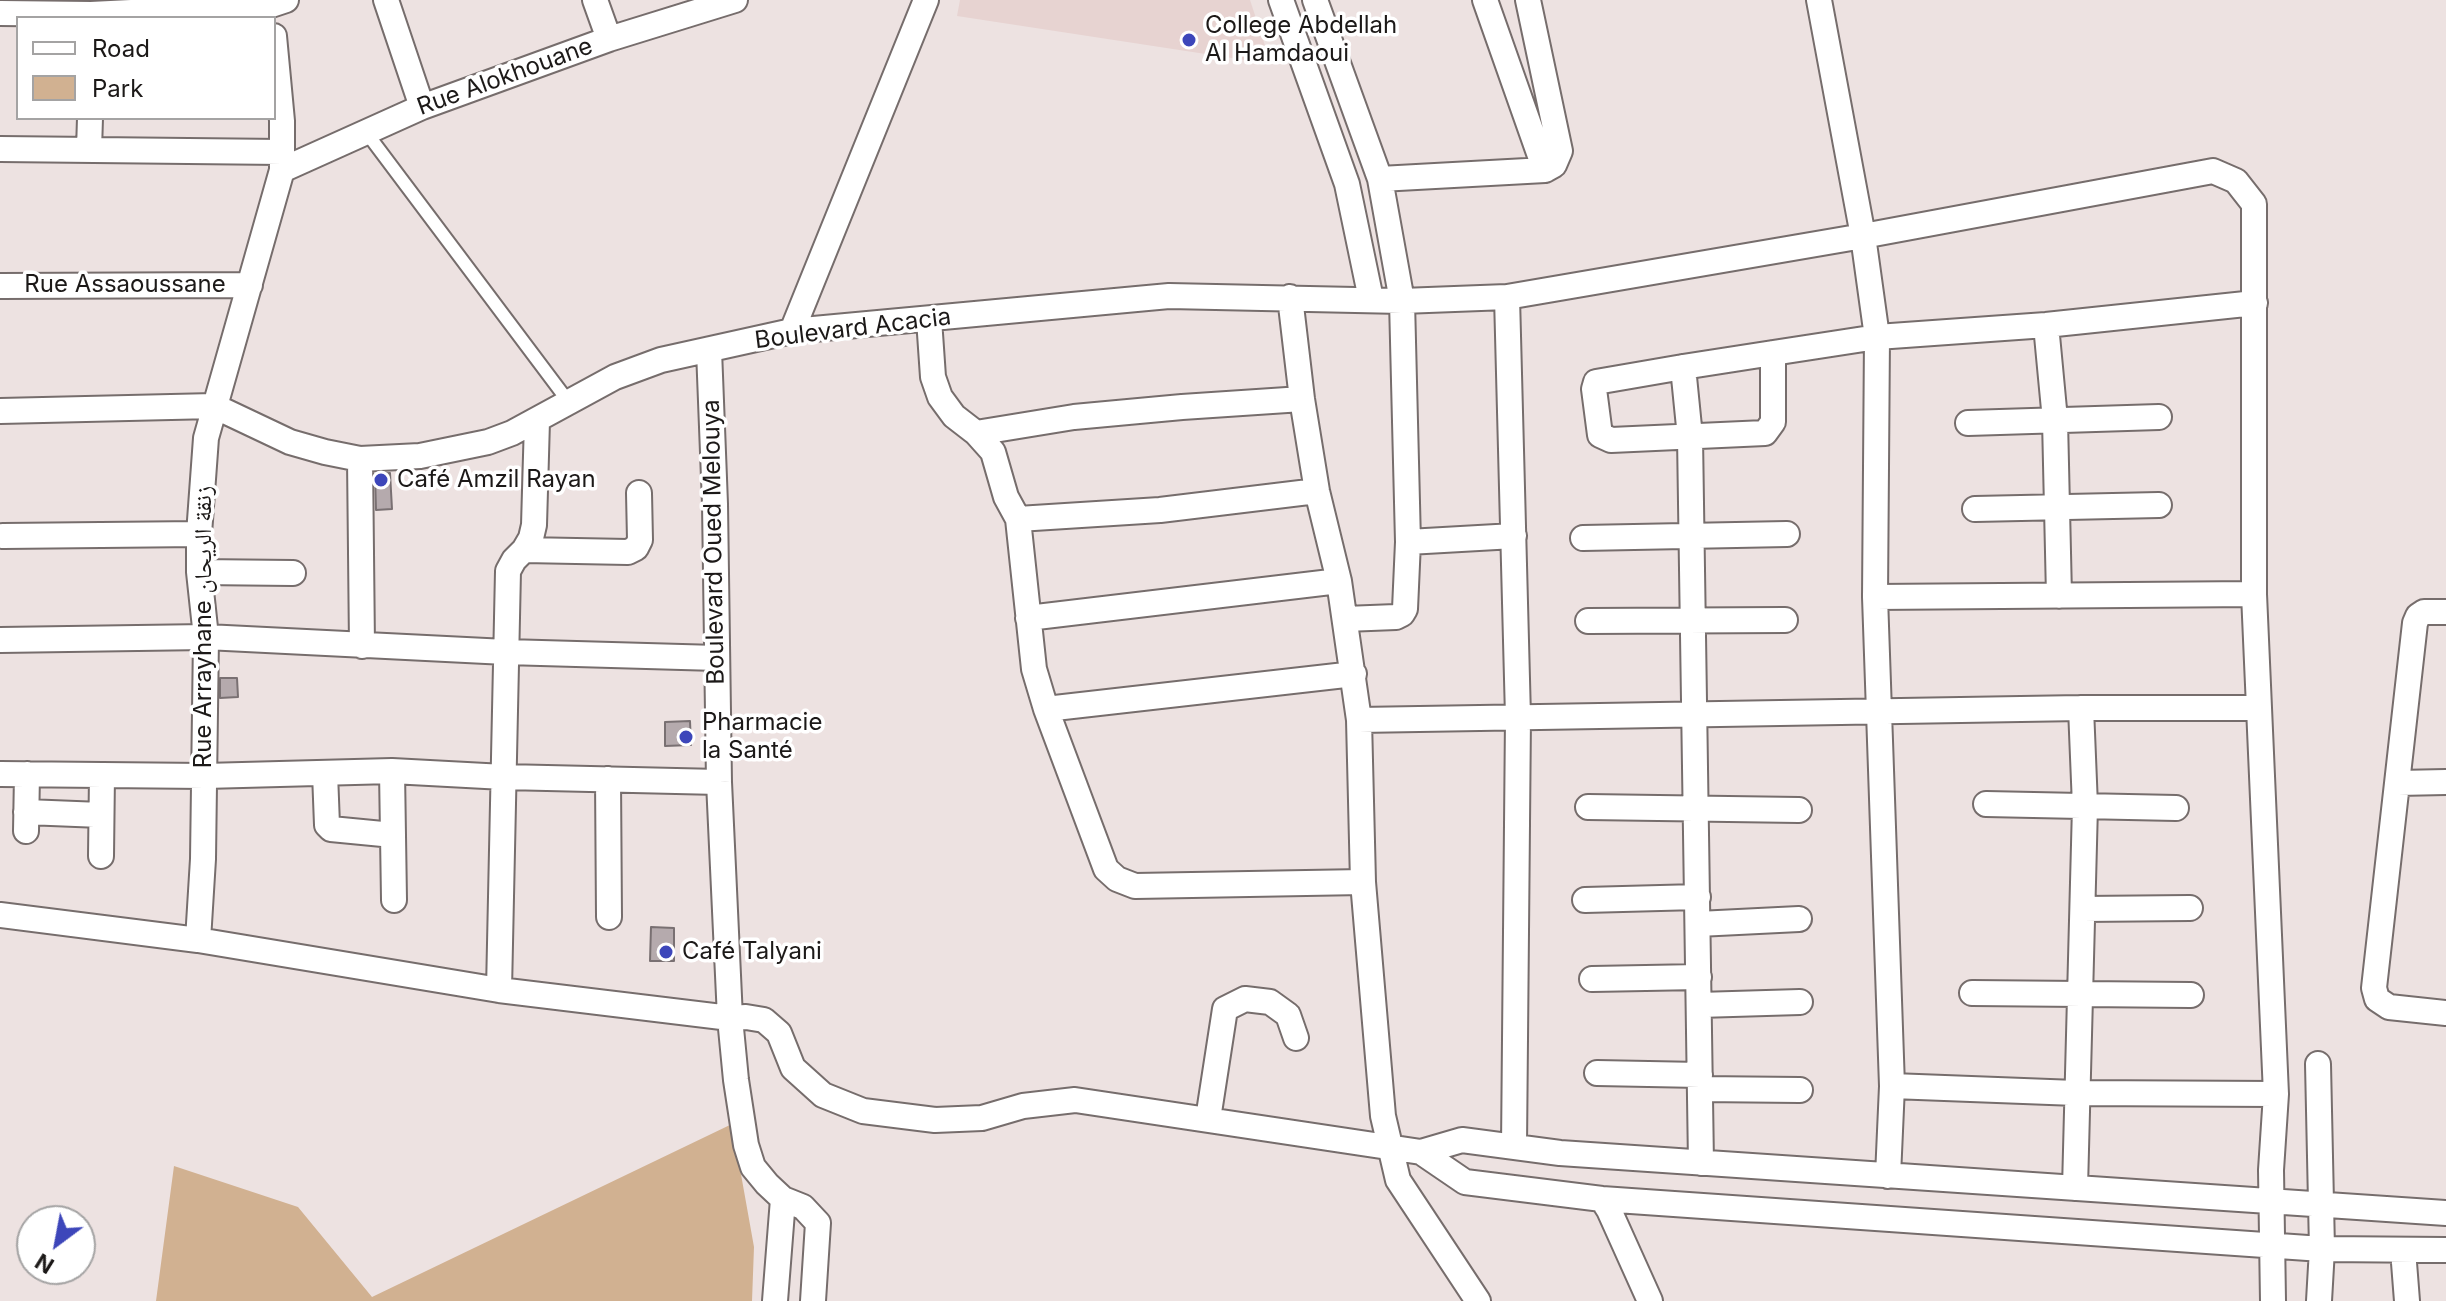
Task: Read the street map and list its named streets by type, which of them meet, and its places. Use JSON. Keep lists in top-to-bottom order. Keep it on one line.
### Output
{"streets":{"street":["Rue Alokhouane","Rue Assaoussane","Boulevard Acacia","Boulevard Oued Melouya","Rue Arrayhane زنقة الريحان"]},"crossings":[["Rue Alokhouane","Rue Arrayhane زنقة الريحان"],["Rue Assaoussane","Rue Arrayhane زنقة الريحان"],["Boulevard Acacia","Boulevard Oued Melouya"],["Boulevard Acacia","Rue Arrayhane زنقة الريحان"]],"places":["College Abdellah Al Hamdaoui","Café Amzil Rayan","Pharmacie la Santé","Café Talyani"],"legend":["Road","Park"],"north":"bottom left"}
